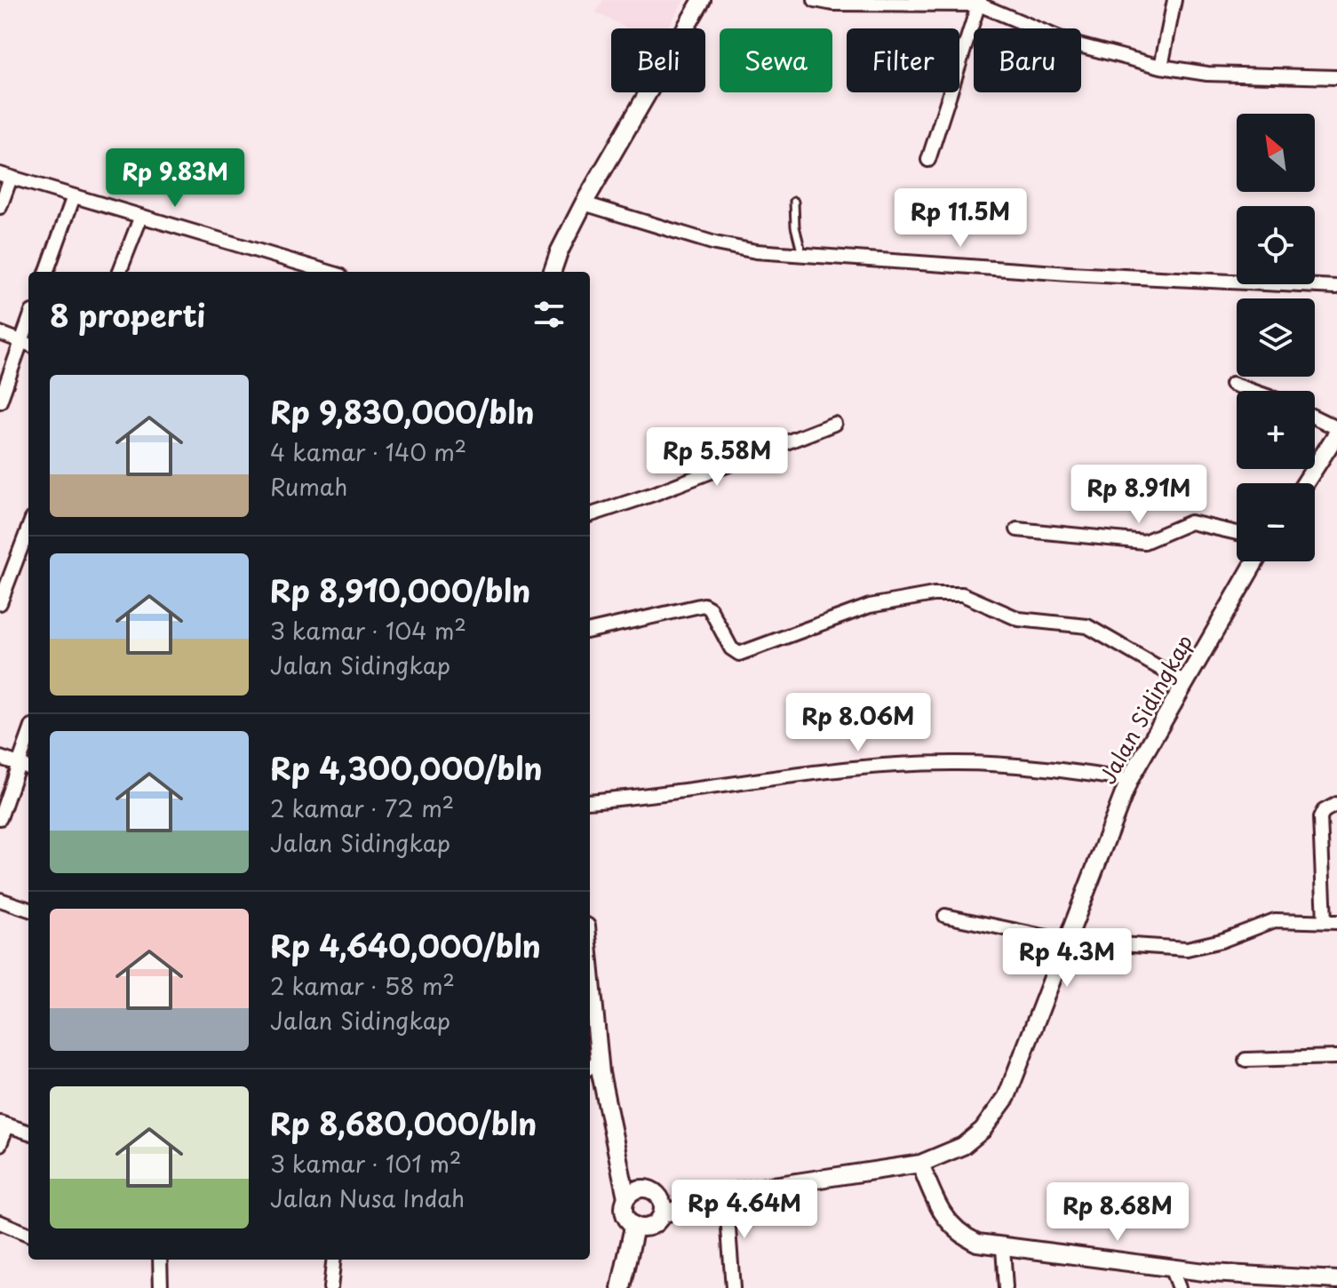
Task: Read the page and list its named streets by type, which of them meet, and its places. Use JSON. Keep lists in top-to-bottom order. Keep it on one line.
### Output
{"streets":{"street":["Jalan Sidingkap"]},"north":"top left","page":{"chip":["Beli","Sewa","Filter","Baru"],"map_buttons":["+","−"],"price":["Rp 9.83M","Rp 11.5M","Rp 5.58M","Rp 8.91M","Rp 8.06M","Rp 4.3M","Rp 4.64M","Rp 8.68M"],"heading":"8 properti","list":[{"name":"Rp 9,830,000/bln","note":"4 kamar · 140 m² · Rumah"},{"name":"Rp 8,910,000/bln","note":"3 kamar · 104 m² · Jalan Sidingkap"},{"name":"Rp 4,300,000/bln","note":"2 kamar · 72 m² · Jalan Sidingkap"},{"name":"Rp 4,640,000/bln","note":"2 kamar · 58 m² · Jalan Sidingkap"},{"name":"Rp 8,680,000/bln","note":"3 kamar · 101 m² · Jalan Nusa Indah"}]}}
